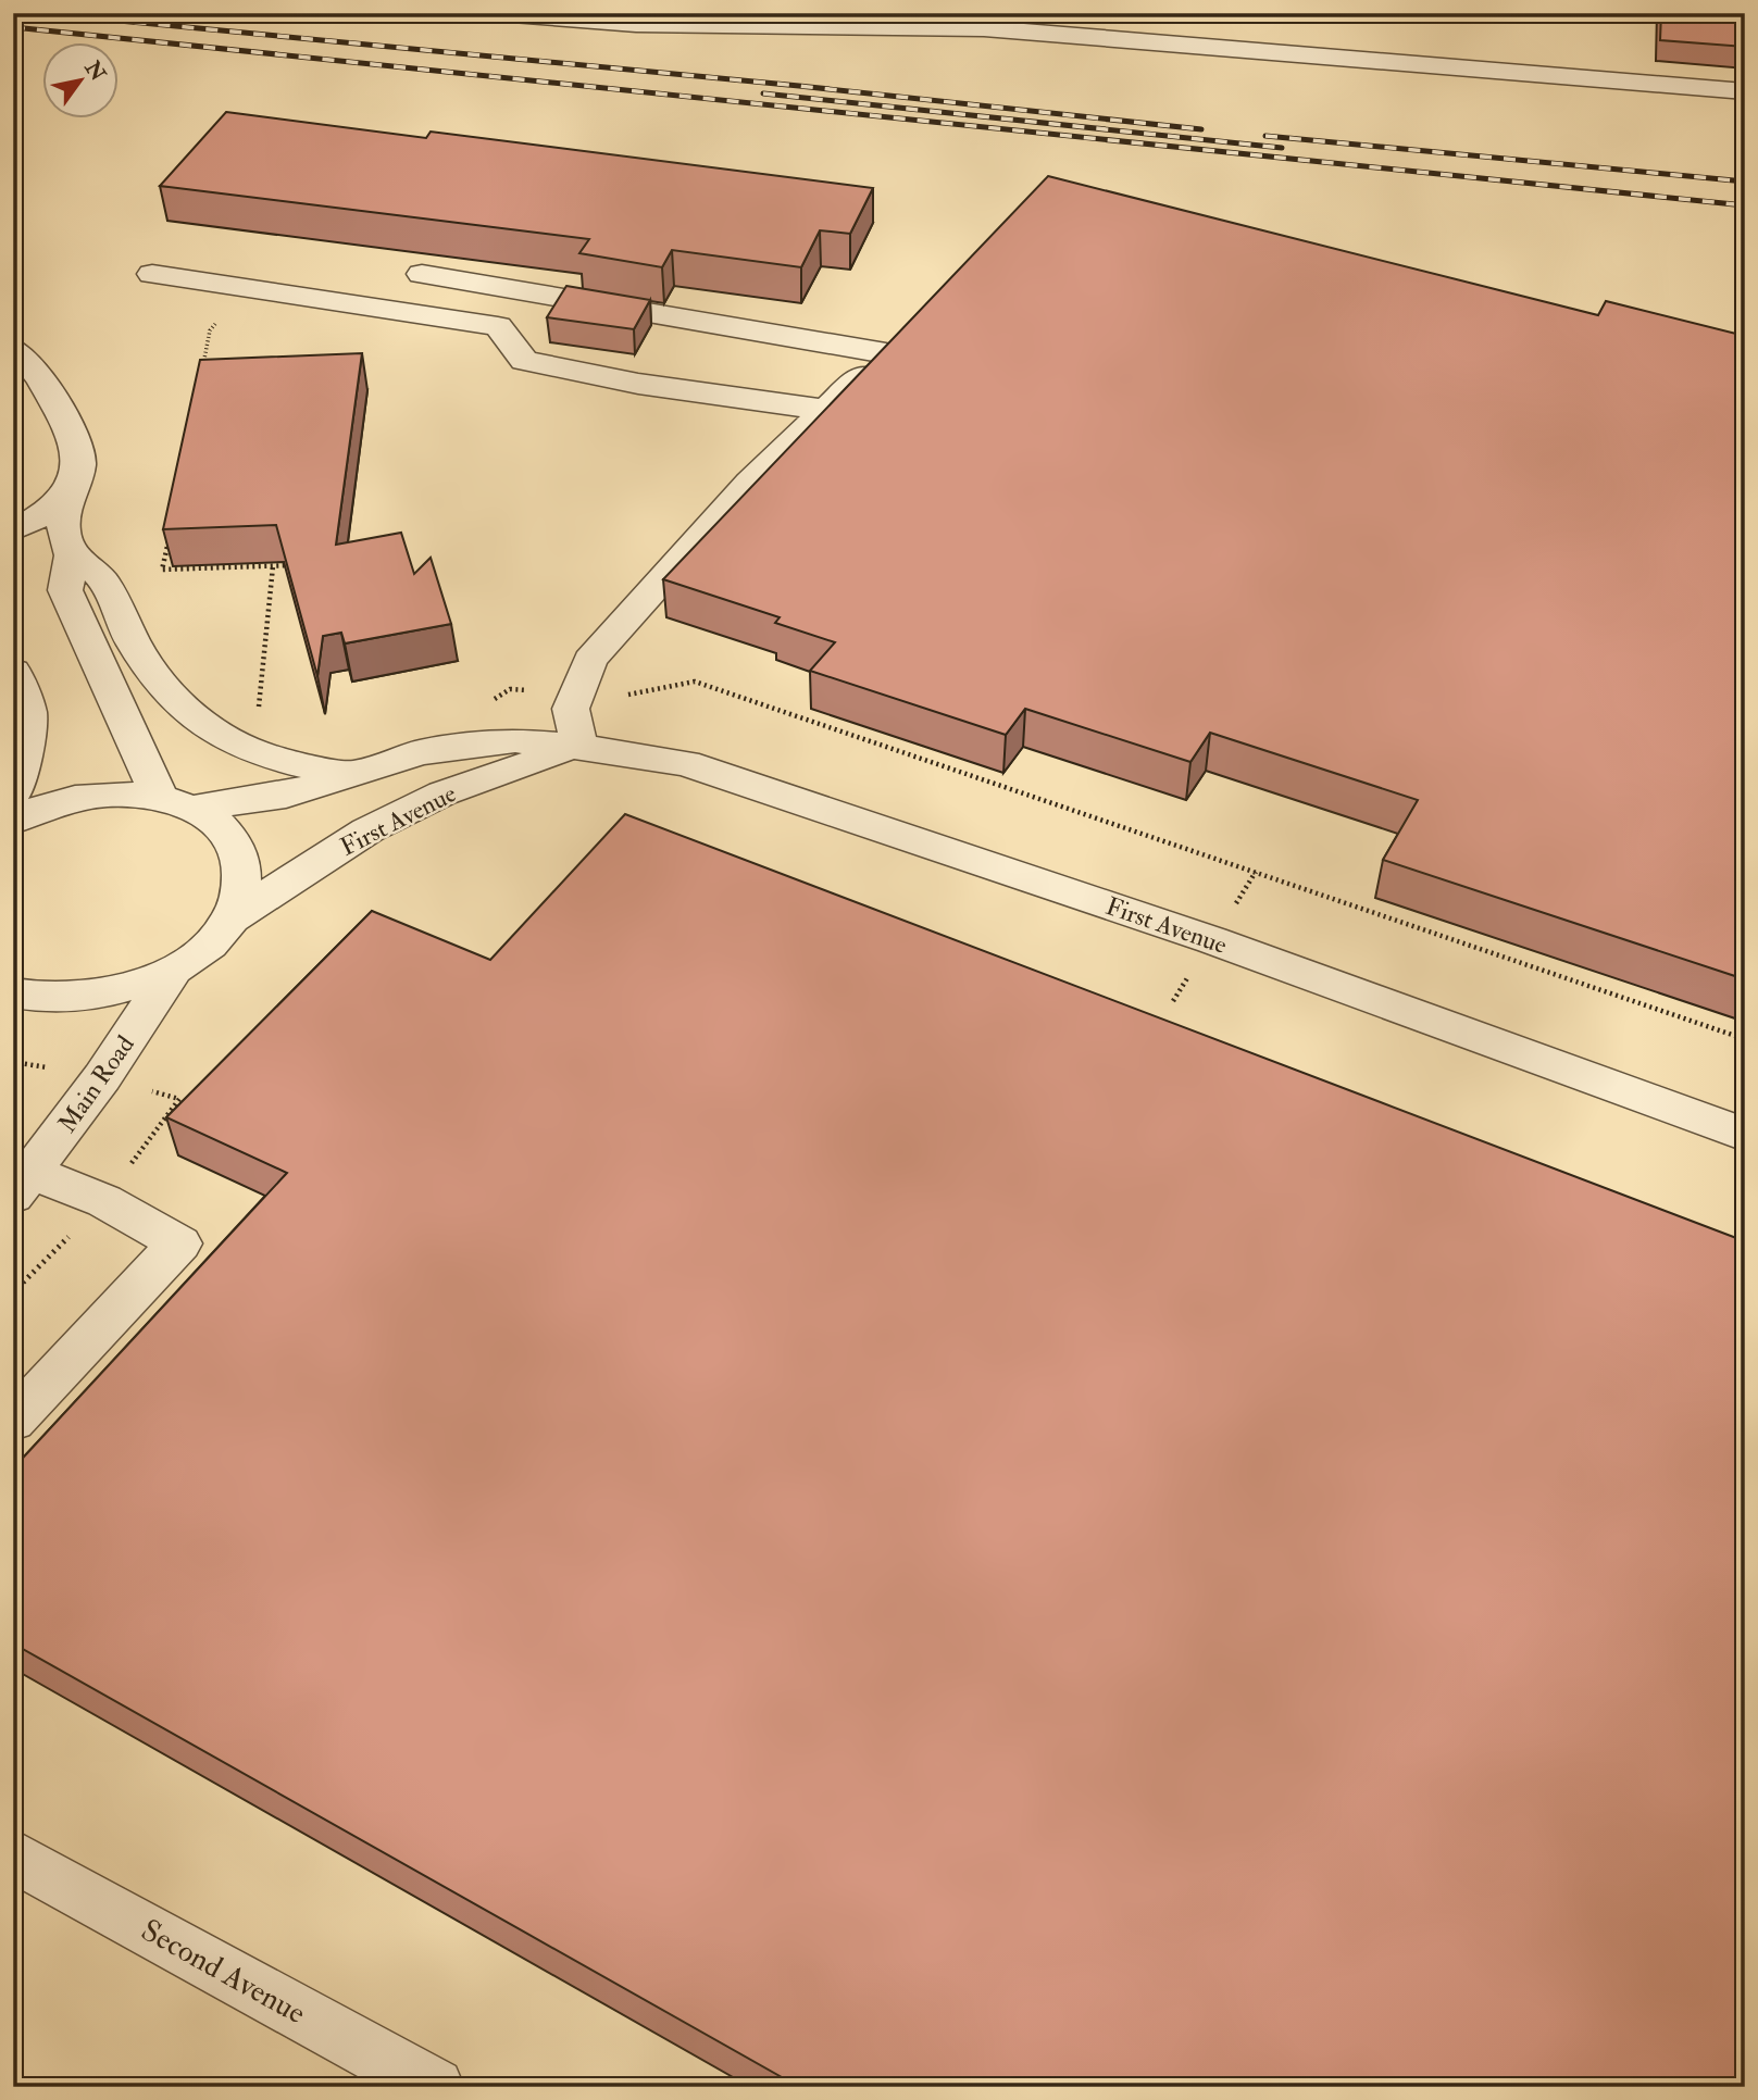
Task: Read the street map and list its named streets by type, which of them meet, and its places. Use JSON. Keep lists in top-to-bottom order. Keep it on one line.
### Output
{"streets":{"street":["First Avenue","Main Road","Second Avenue"]},"north":"top right"}
